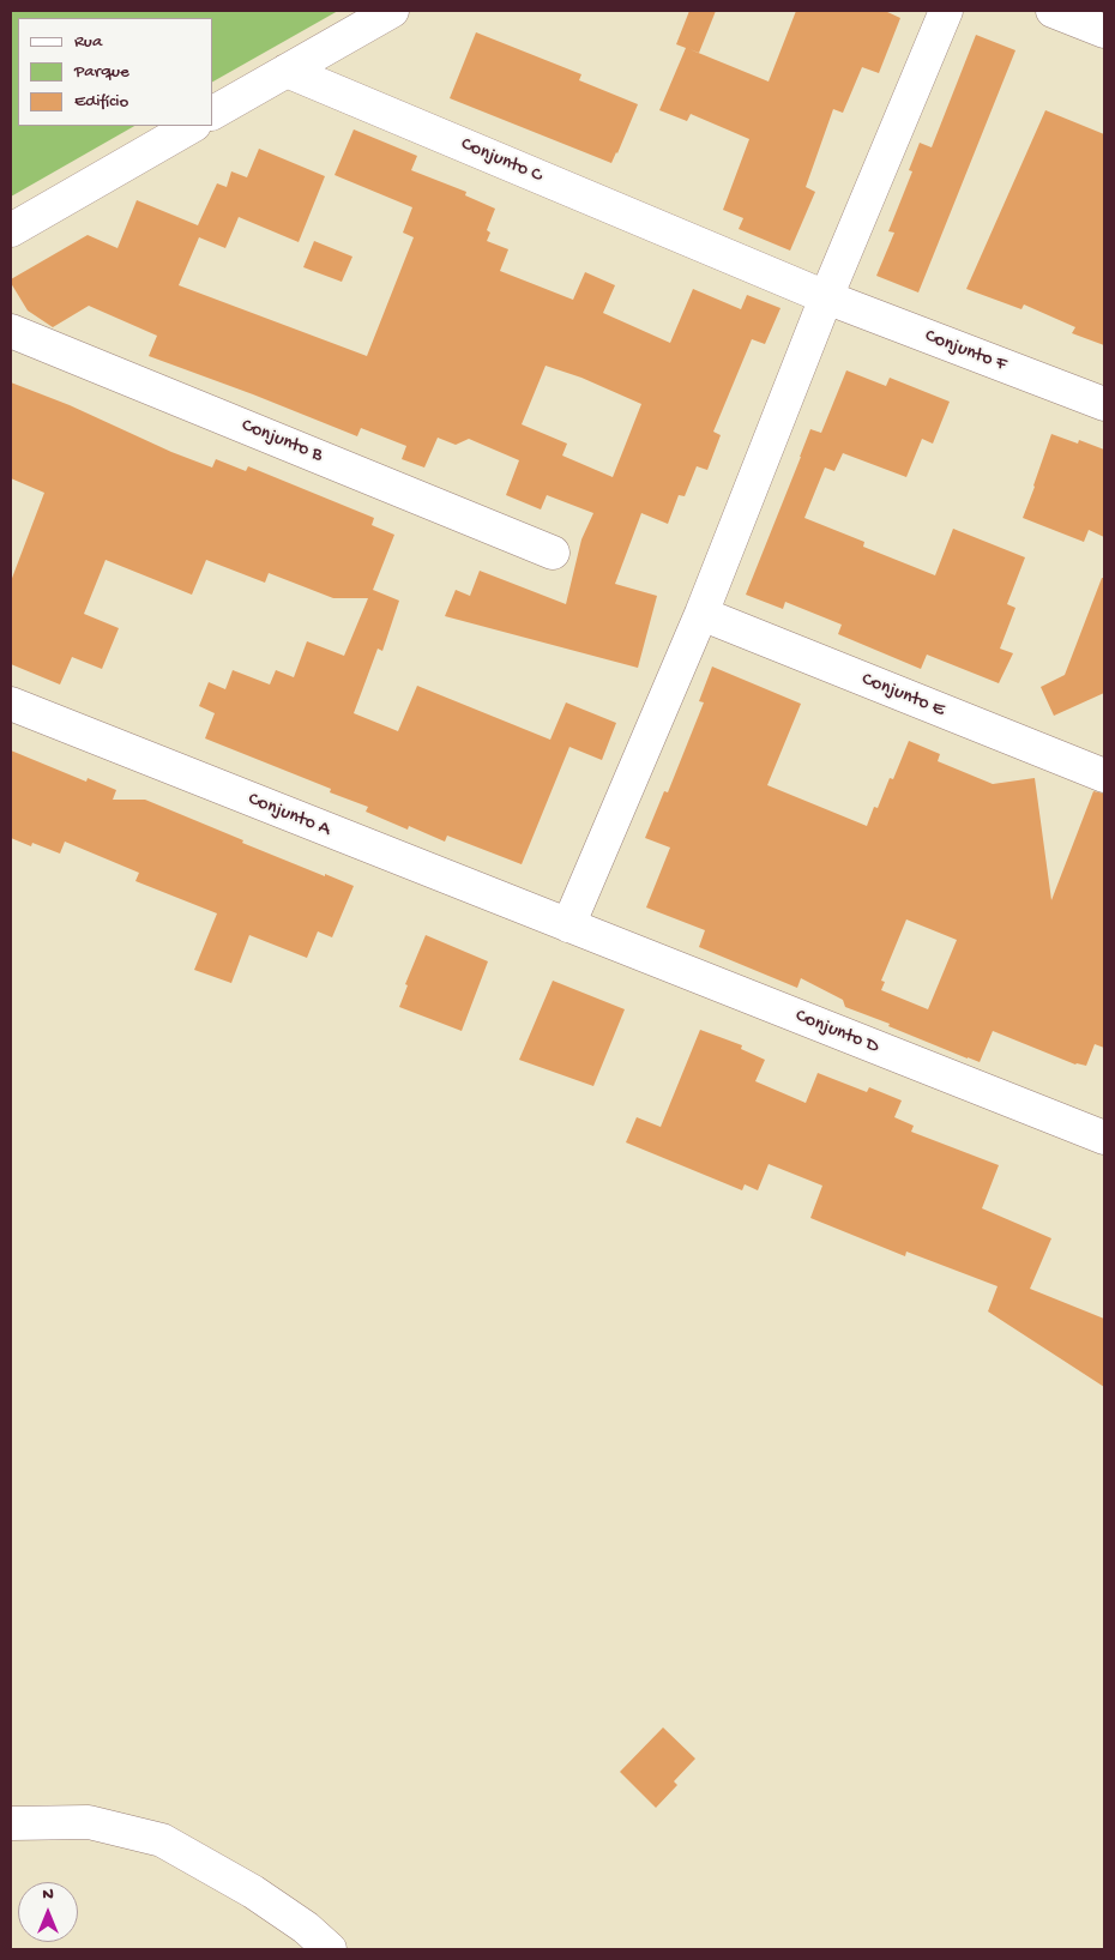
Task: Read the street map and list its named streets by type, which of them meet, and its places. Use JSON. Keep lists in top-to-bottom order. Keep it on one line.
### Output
{"streets":{"street":["Conjunto C","Conjunto F","Conjunto B","Conjunto E","Conjunto A","Conjunto D"]},"crossings":[["Conjunto C","Conjunto F"],["Conjunto A","Conjunto D"]],"legend":["Rua","Parque","Edifício"],"north":"top"}
